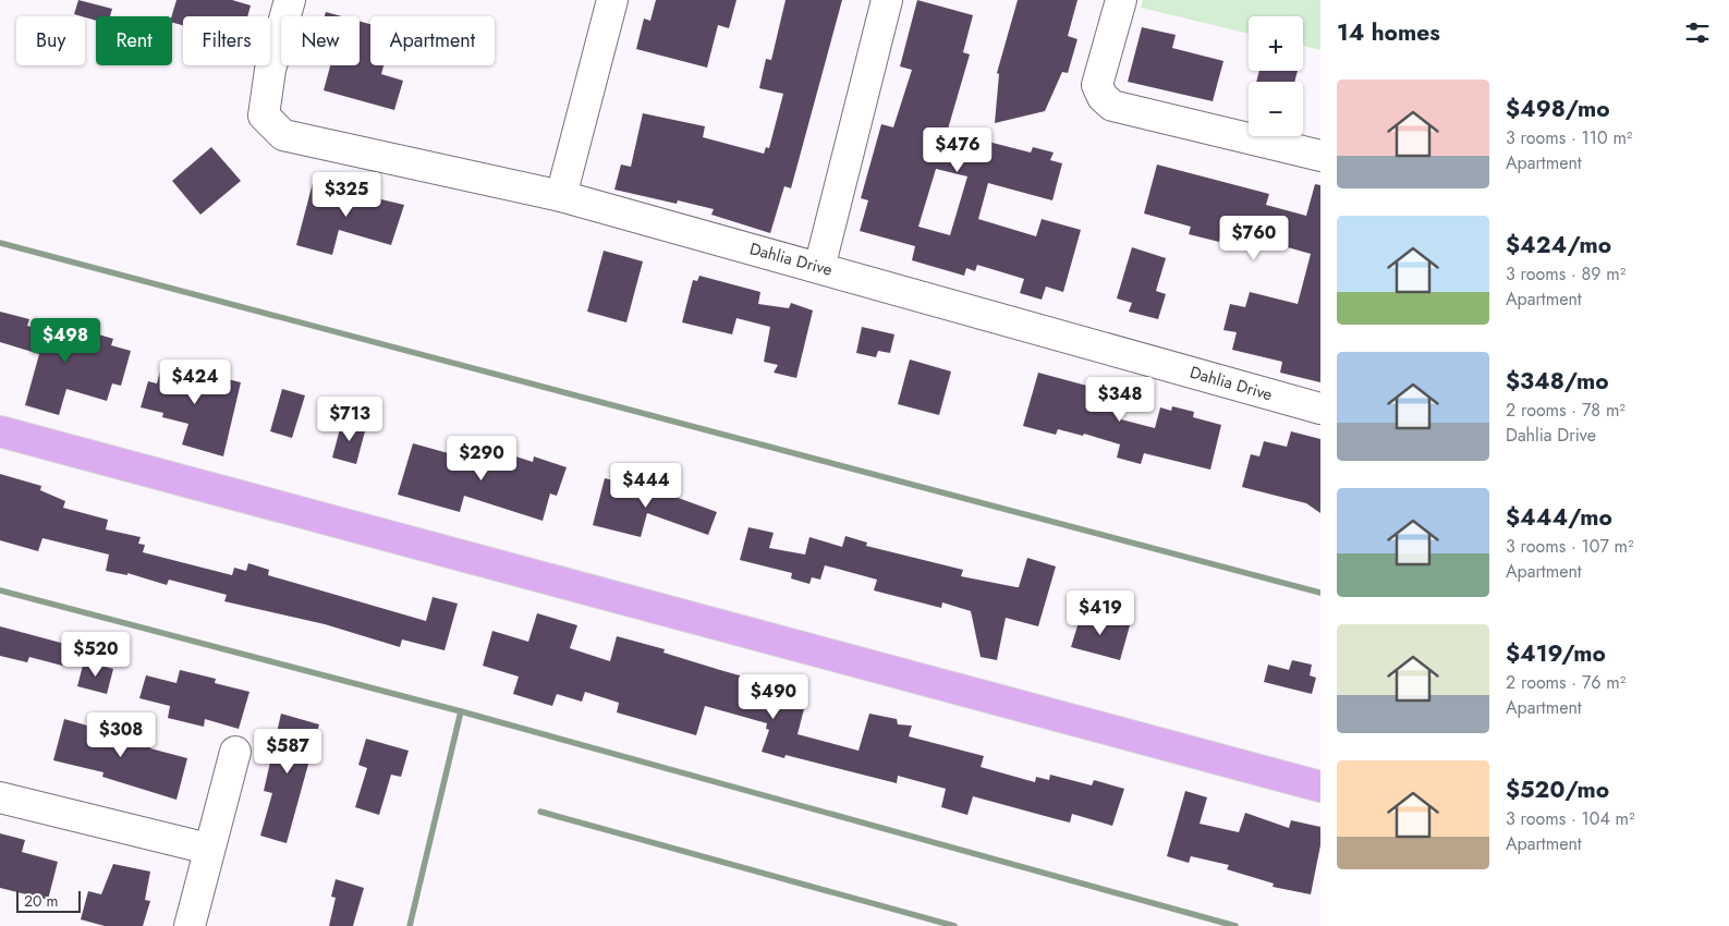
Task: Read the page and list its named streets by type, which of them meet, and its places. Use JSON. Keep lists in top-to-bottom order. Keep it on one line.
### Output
{"streets":{"street":["Dahlia Drive"]},"scale_bar":"20 m","page":{"heading":"14 homes","map_buttons":["+","−"],"chip":["Buy","Rent","Filters","New","Apartment"],"list":[{"name":"$498/mo","note":"3 rooms · 110 m² · Apartment"},{"name":"$424/mo","note":"3 rooms · 89 m² · Apartment"},{"name":"$348/mo","note":"2 rooms · 78 m² · Dahlia Drive"},{"name":"$444/mo","note":"3 rooms · 107 m² · Apartment"},{"name":"$419/mo","note":"2 rooms · 76 m² · Apartment"},{"name":"$520/mo","note":"3 rooms · 104 m² · Apartment"}],"price":["$476","$325","$760","$498","$424","$348","$713","$290","$444","$419","$520","$490","$308","$587"],"scale":"20 m"}}
